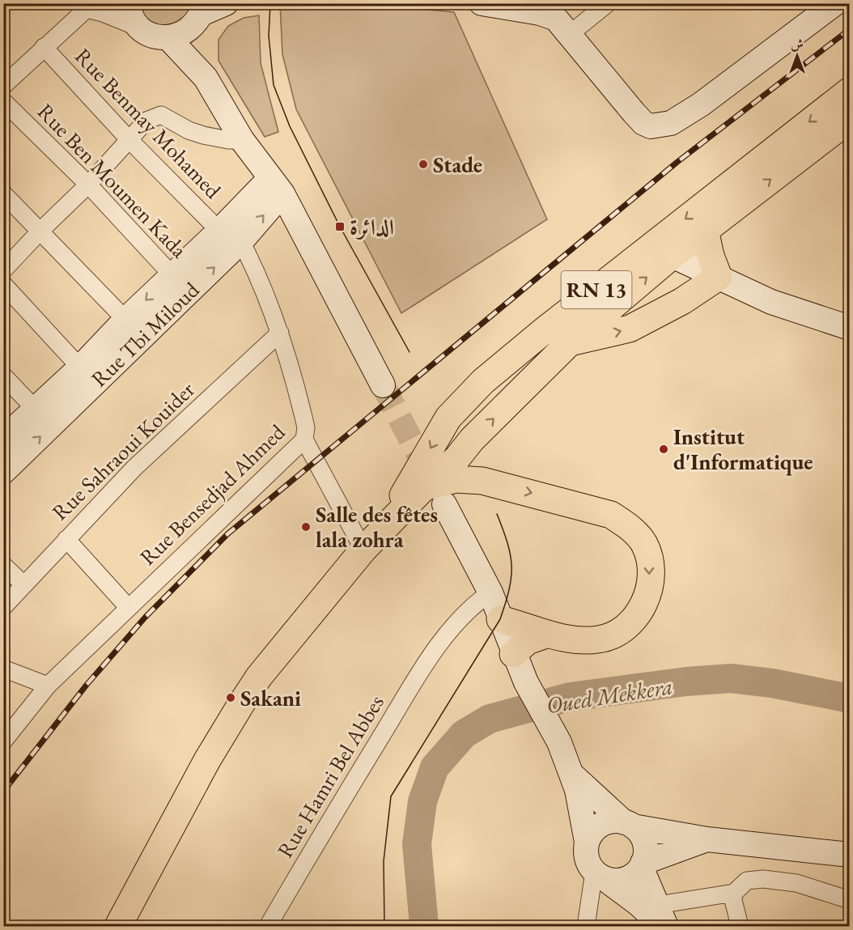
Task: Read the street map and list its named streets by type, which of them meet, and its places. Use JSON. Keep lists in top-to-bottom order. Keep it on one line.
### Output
{"streets":{"main road":["RN 13","Rue Tbi Miloud"],"street":["Rue Benmay Mohamed","Rue Ben Moumen Kada","Rue Sahraoui Kouider","Rue Bensedjad Ahmed","Rue Hamri Bel Abbes"]},"crossings":[["Rue Benmay Mohamed","Rue Bensedjad Ahmed"],["Rue Ben Moumen Kada","Rue Tbi Miloud"],["Rue Tbi Miloud","Rue Bensedjad Ahmed"],["Rue Sahraoui Kouider","Rue Bensedjad Ahmed"]],"water":["Oued Mekkera"],"places":{"other":["Stade","Institut d'Informatique","Salle des fêtes lala zohra","Sakani"],"transit":["الدائرة"]},"north":"top"}
